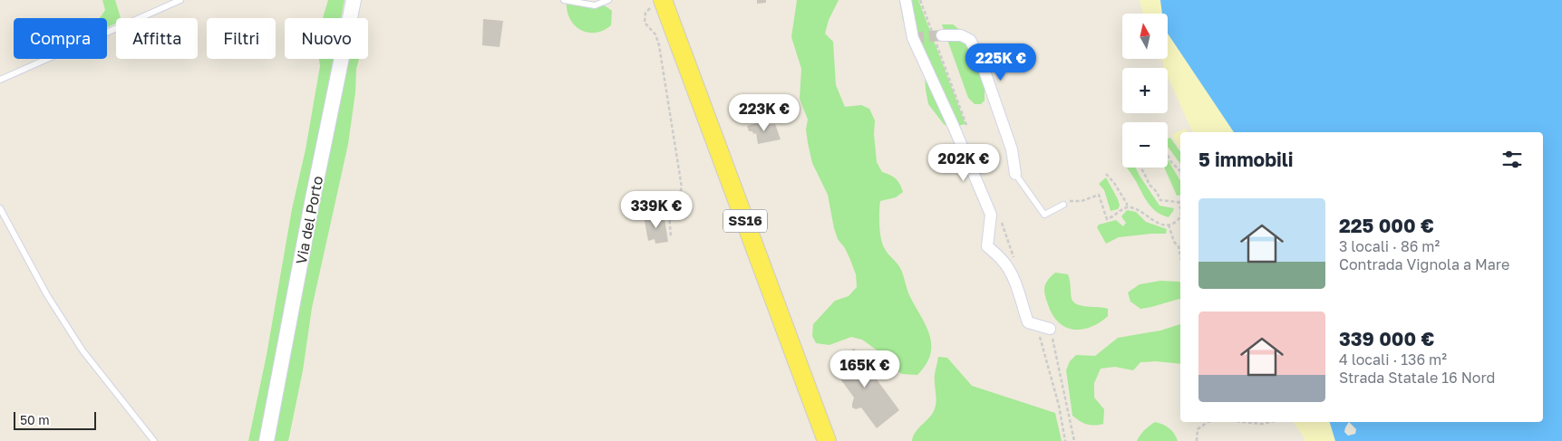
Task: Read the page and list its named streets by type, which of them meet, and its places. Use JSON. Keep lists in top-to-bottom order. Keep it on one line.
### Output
{"streets":{"main road":["SS16"],"street":["Via del Porto"]},"scale_bar":"50 m","north":"top","page":{"map_buttons":["+","−"],"chip":["Compra","Affitta","Filtri","Nuovo"],"price":["225K €","223K €","202K €","339K €","165K €"],"heading":"5 immobili","list":[{"name":"225 000 €","note":"3 locali · 86 m² · Contrada Vignola a Mare"},{"name":"339 000 €","note":"4 locali · 136 m² · Strada Statale 16 Nord"}],"scale":"50 m"}}
